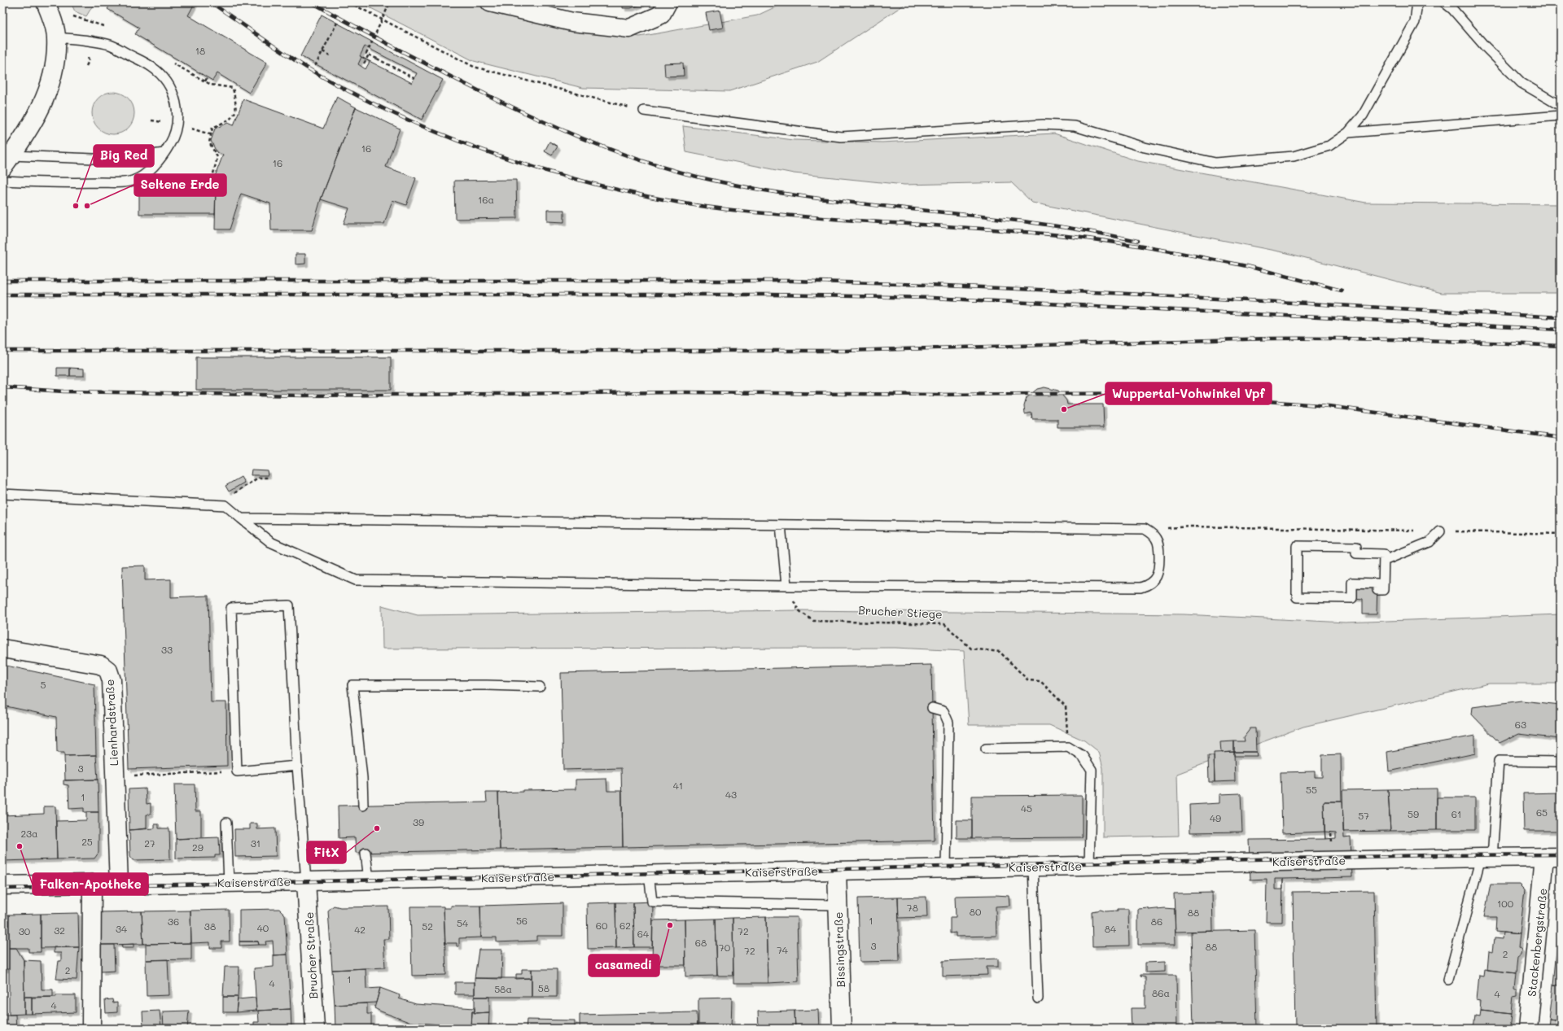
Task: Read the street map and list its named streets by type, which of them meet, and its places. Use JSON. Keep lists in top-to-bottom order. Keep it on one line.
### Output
{"streets":{"main road":["Lienhardstraße","Kaiserstraße","Stackenbergstraße","Bissingstraße","Brucher Straße"],"path":["Brucher Stiege"]},"crossings":[["Lienhardstraße","Kaiserstraße"],["Kaiserstraße","Stackenbergstraße"],["Kaiserstraße","Bissingstraße"],["Kaiserstraße","Brucher Straße"]],"places":["Big Red","Seltene Erde","Wuppertal-Vohwinkel Vpf","FitX","Falken-Apotheke","casamedi"],"house_numbers":["18","16","16","16a","33","5","63","3","41","55","43","1","45","65","59","61","57","49","39","23a","25","27","31","29","100","78","80","88","56","1","36","86","54","60","62","38","52","40","34","84","42","32","30","72","64","68","3","88","70","74","72","2","2","1","4","58","58a","86a","4","4"]}
